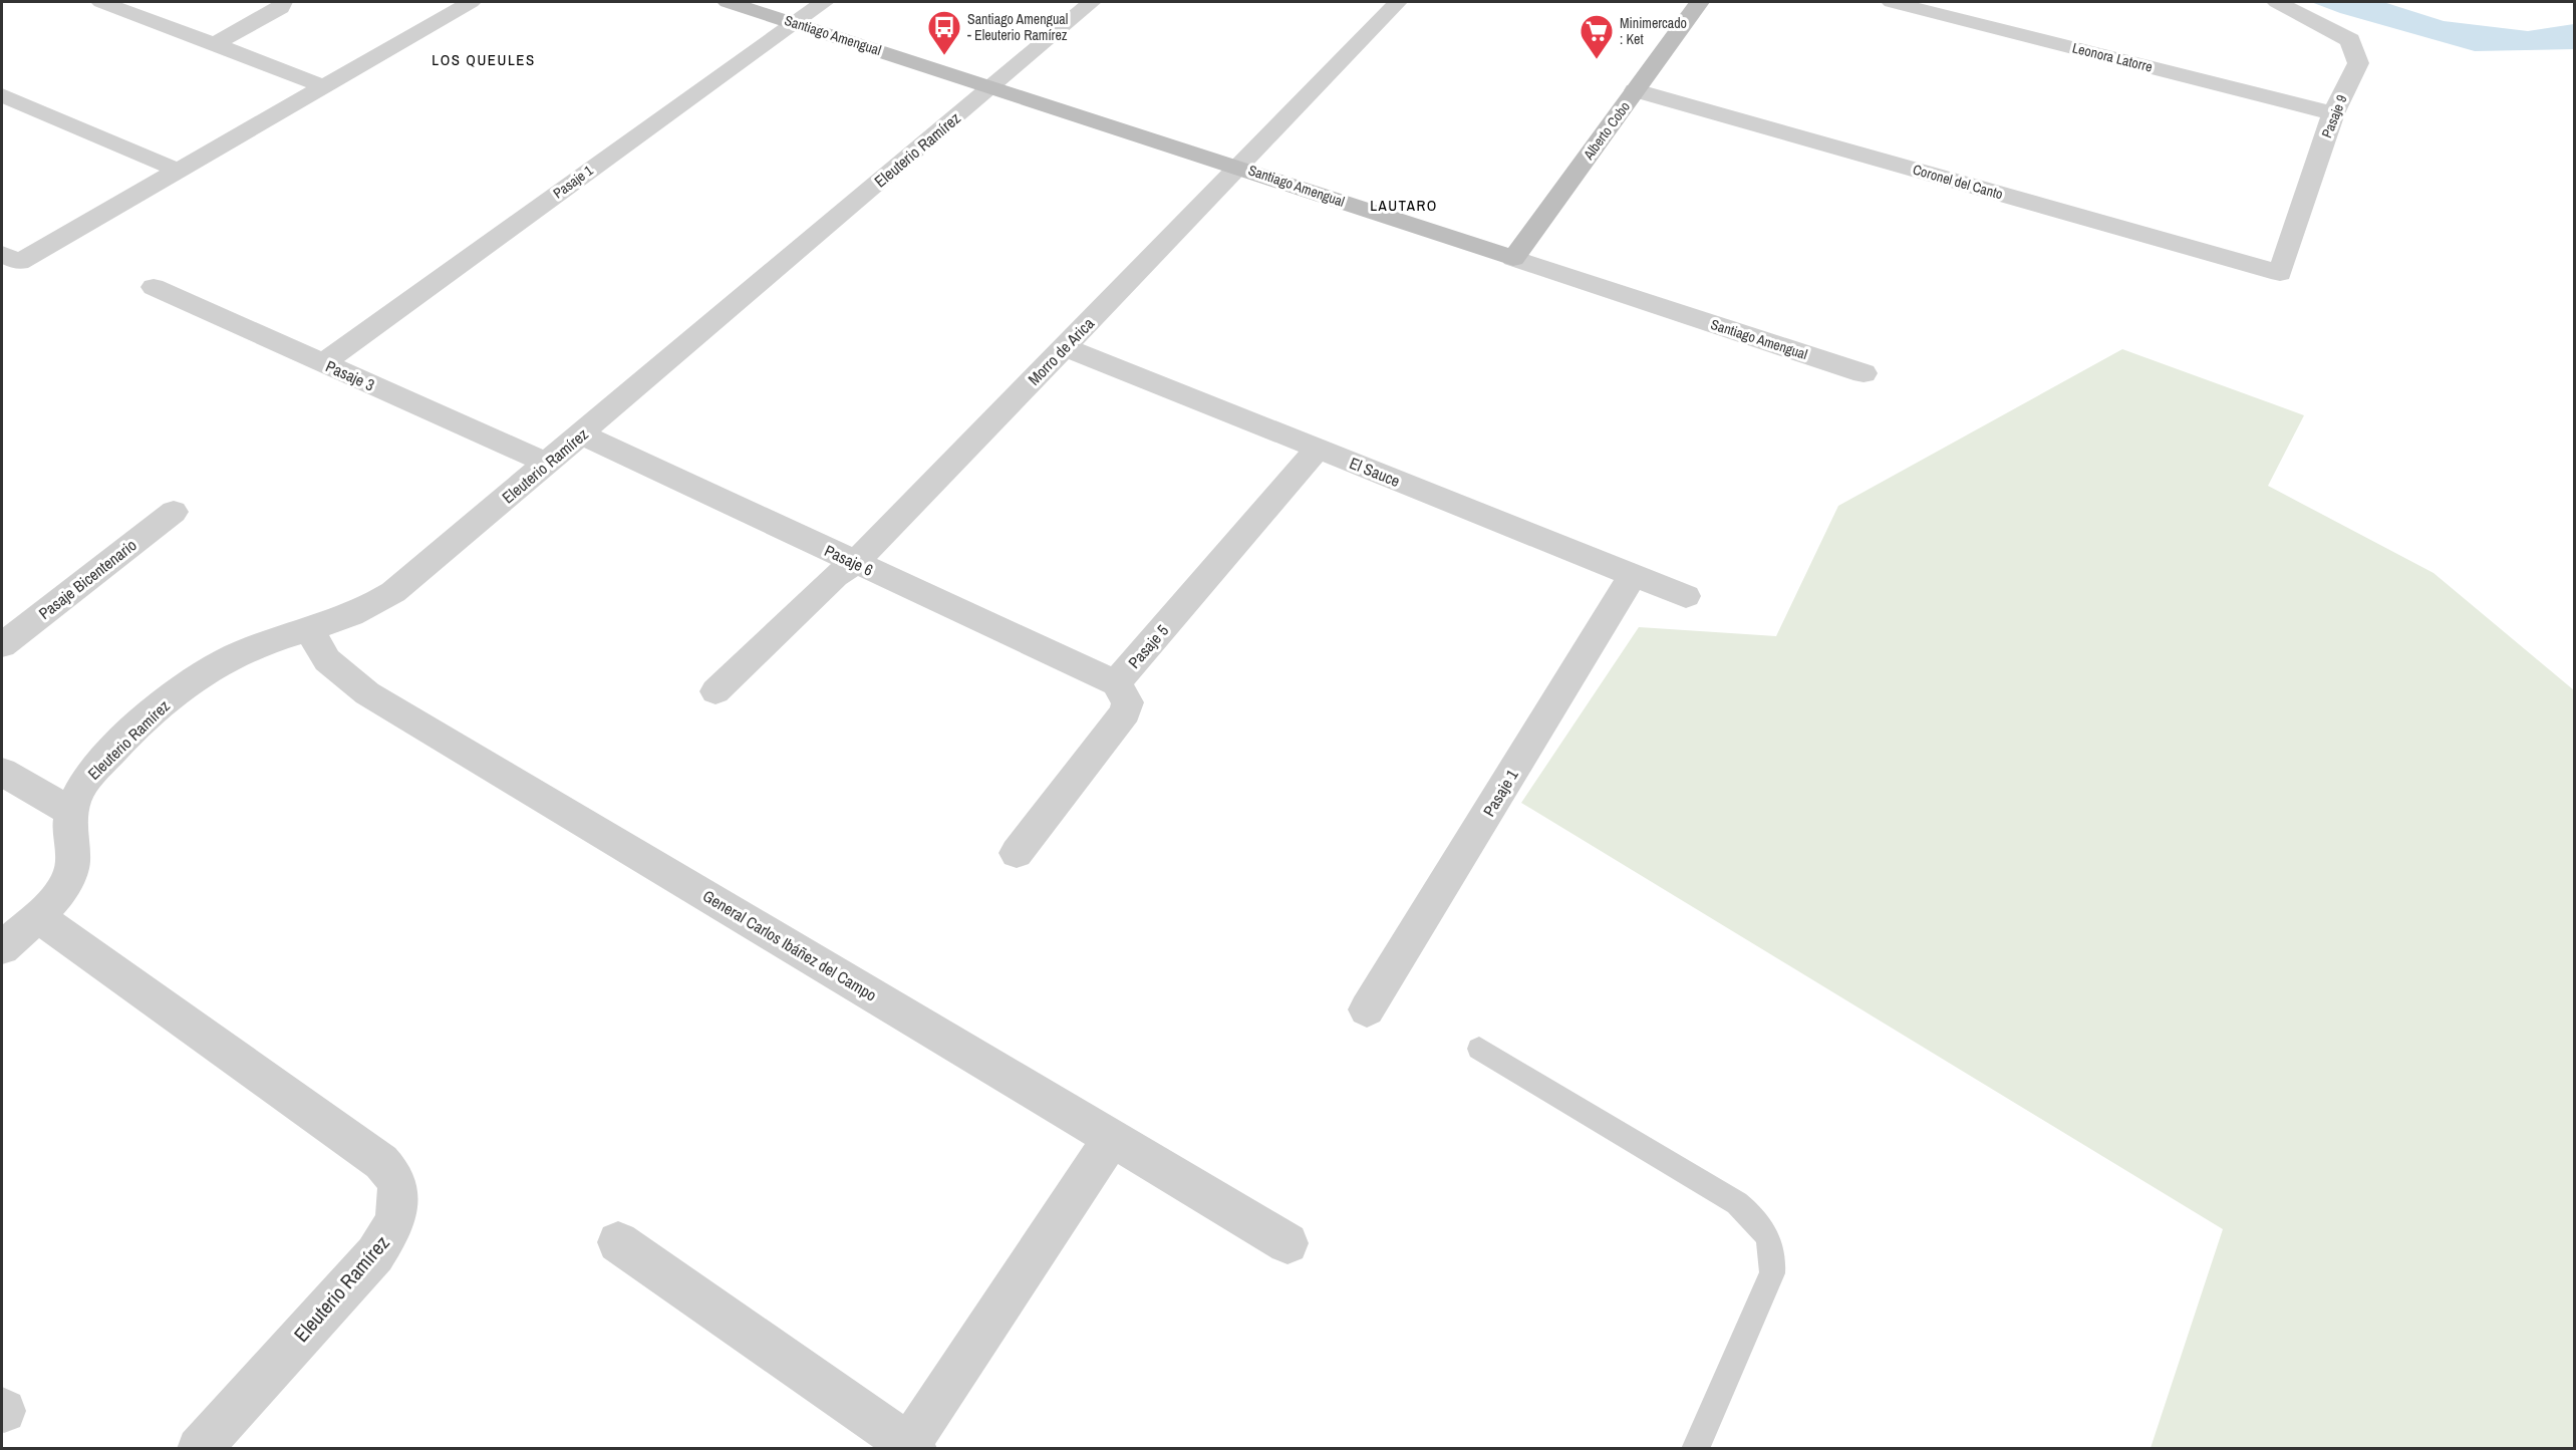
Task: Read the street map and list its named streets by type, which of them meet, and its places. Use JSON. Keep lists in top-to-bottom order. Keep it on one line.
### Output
{"streets":{"street":["Santiago Amengual","Leonora Latorre","Pasaje 9","Alberto Cobo","Eleuterio Ramírez","Pasaje 1","Coronel del Canto","Morro de Arica","Pasaje 3","El Sauce","Pasaje 6","Pasaje Bicentenario","Pasaje 5","General Carlos Ibáñez del Campo"]},"crossings":[["Santiago Amengual","Alberto Cobo"],["Santiago Amengual","Eleuterio Ramírez"],["Santiago Amengual","Pasaje 1"],["Santiago Amengual","Morro de Arica"],["Leonora Latorre","Pasaje 9"],["Pasaje 9","Coronel del Canto"],["Alberto Cobo","Coronel del Canto"],["Eleuterio Ramírez","Pasaje 3"],["Eleuterio Ramírez","Pasaje 6"],["Eleuterio Ramírez","General Carlos Ibáñez del Campo"],["Pasaje 1","Pasaje 3"],["Pasaje 1","El Sauce"],["Morro de Arica","El Sauce"],["Morro de Arica","Pasaje 6"],["El Sauce","Pasaje 5"],["Pasaje 6","Pasaje 5"]],"districts":["LOS QUEULES","LAUTARO"],"places":{"bus stop":["Santiago Amengual - Eleuterio Ramírez"],"supermarket":["Minimercado : Ket"]}}
